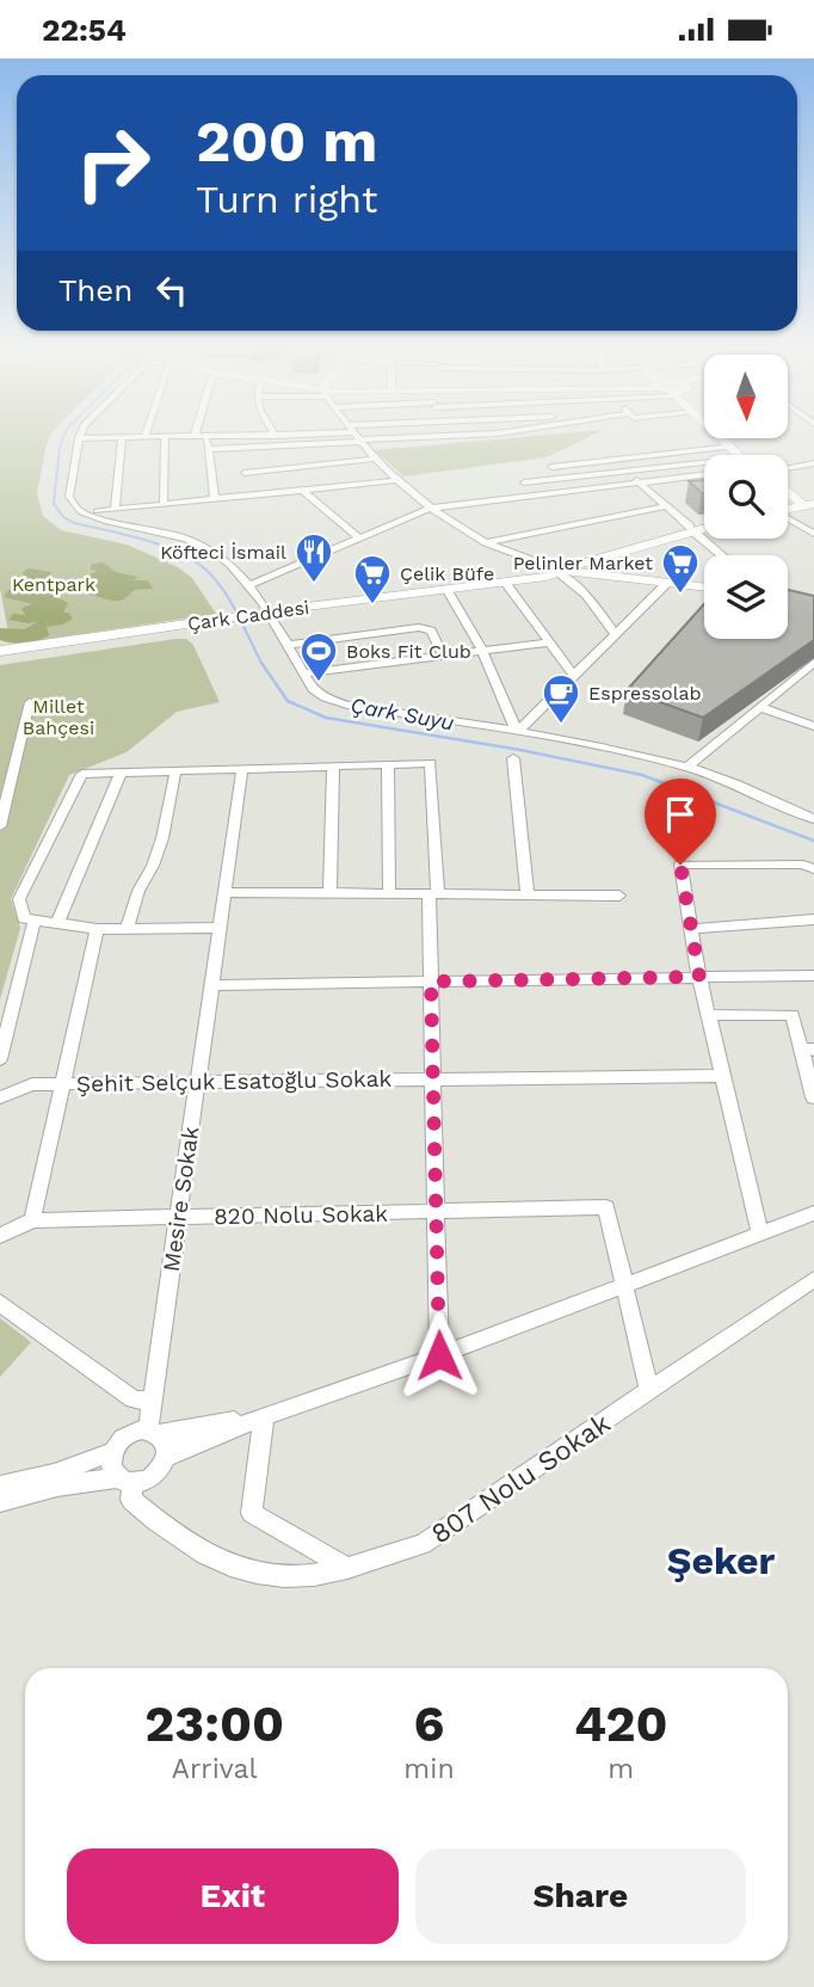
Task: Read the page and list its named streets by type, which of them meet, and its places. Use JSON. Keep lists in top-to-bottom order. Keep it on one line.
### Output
{"streets":{"main road":["Çark Caddesi"],"street":["Şehit Selçuk Esatoğlu Sokak","Mesire Sokak","820 Nolu Sokak","807 Nolu Sokak"]},"crossings":[["Şehit Selçuk Esatoğlu Sokak","Mesire Sokak"],["Mesire Sokak","820 Nolu Sokak"]],"districts":["Şeker"],"water":["Çark Suyu"],"parks":["Kentpark","Millet Bahçesi"],"places":{"restaurant":["Köfteci İsmail"],"supermarket":["Pelinler Market","Çelik Büfe"],"sports":["Boks Fit Club"],"cafe":["Espressolab"]},"north":"bottom","page":{"status":"22:54","turn":["200 m","Turn right"],"then":"Then","eta":["23:00","Arrival","6","min","420","m"],"buttons":["Exit","Share"]}}
